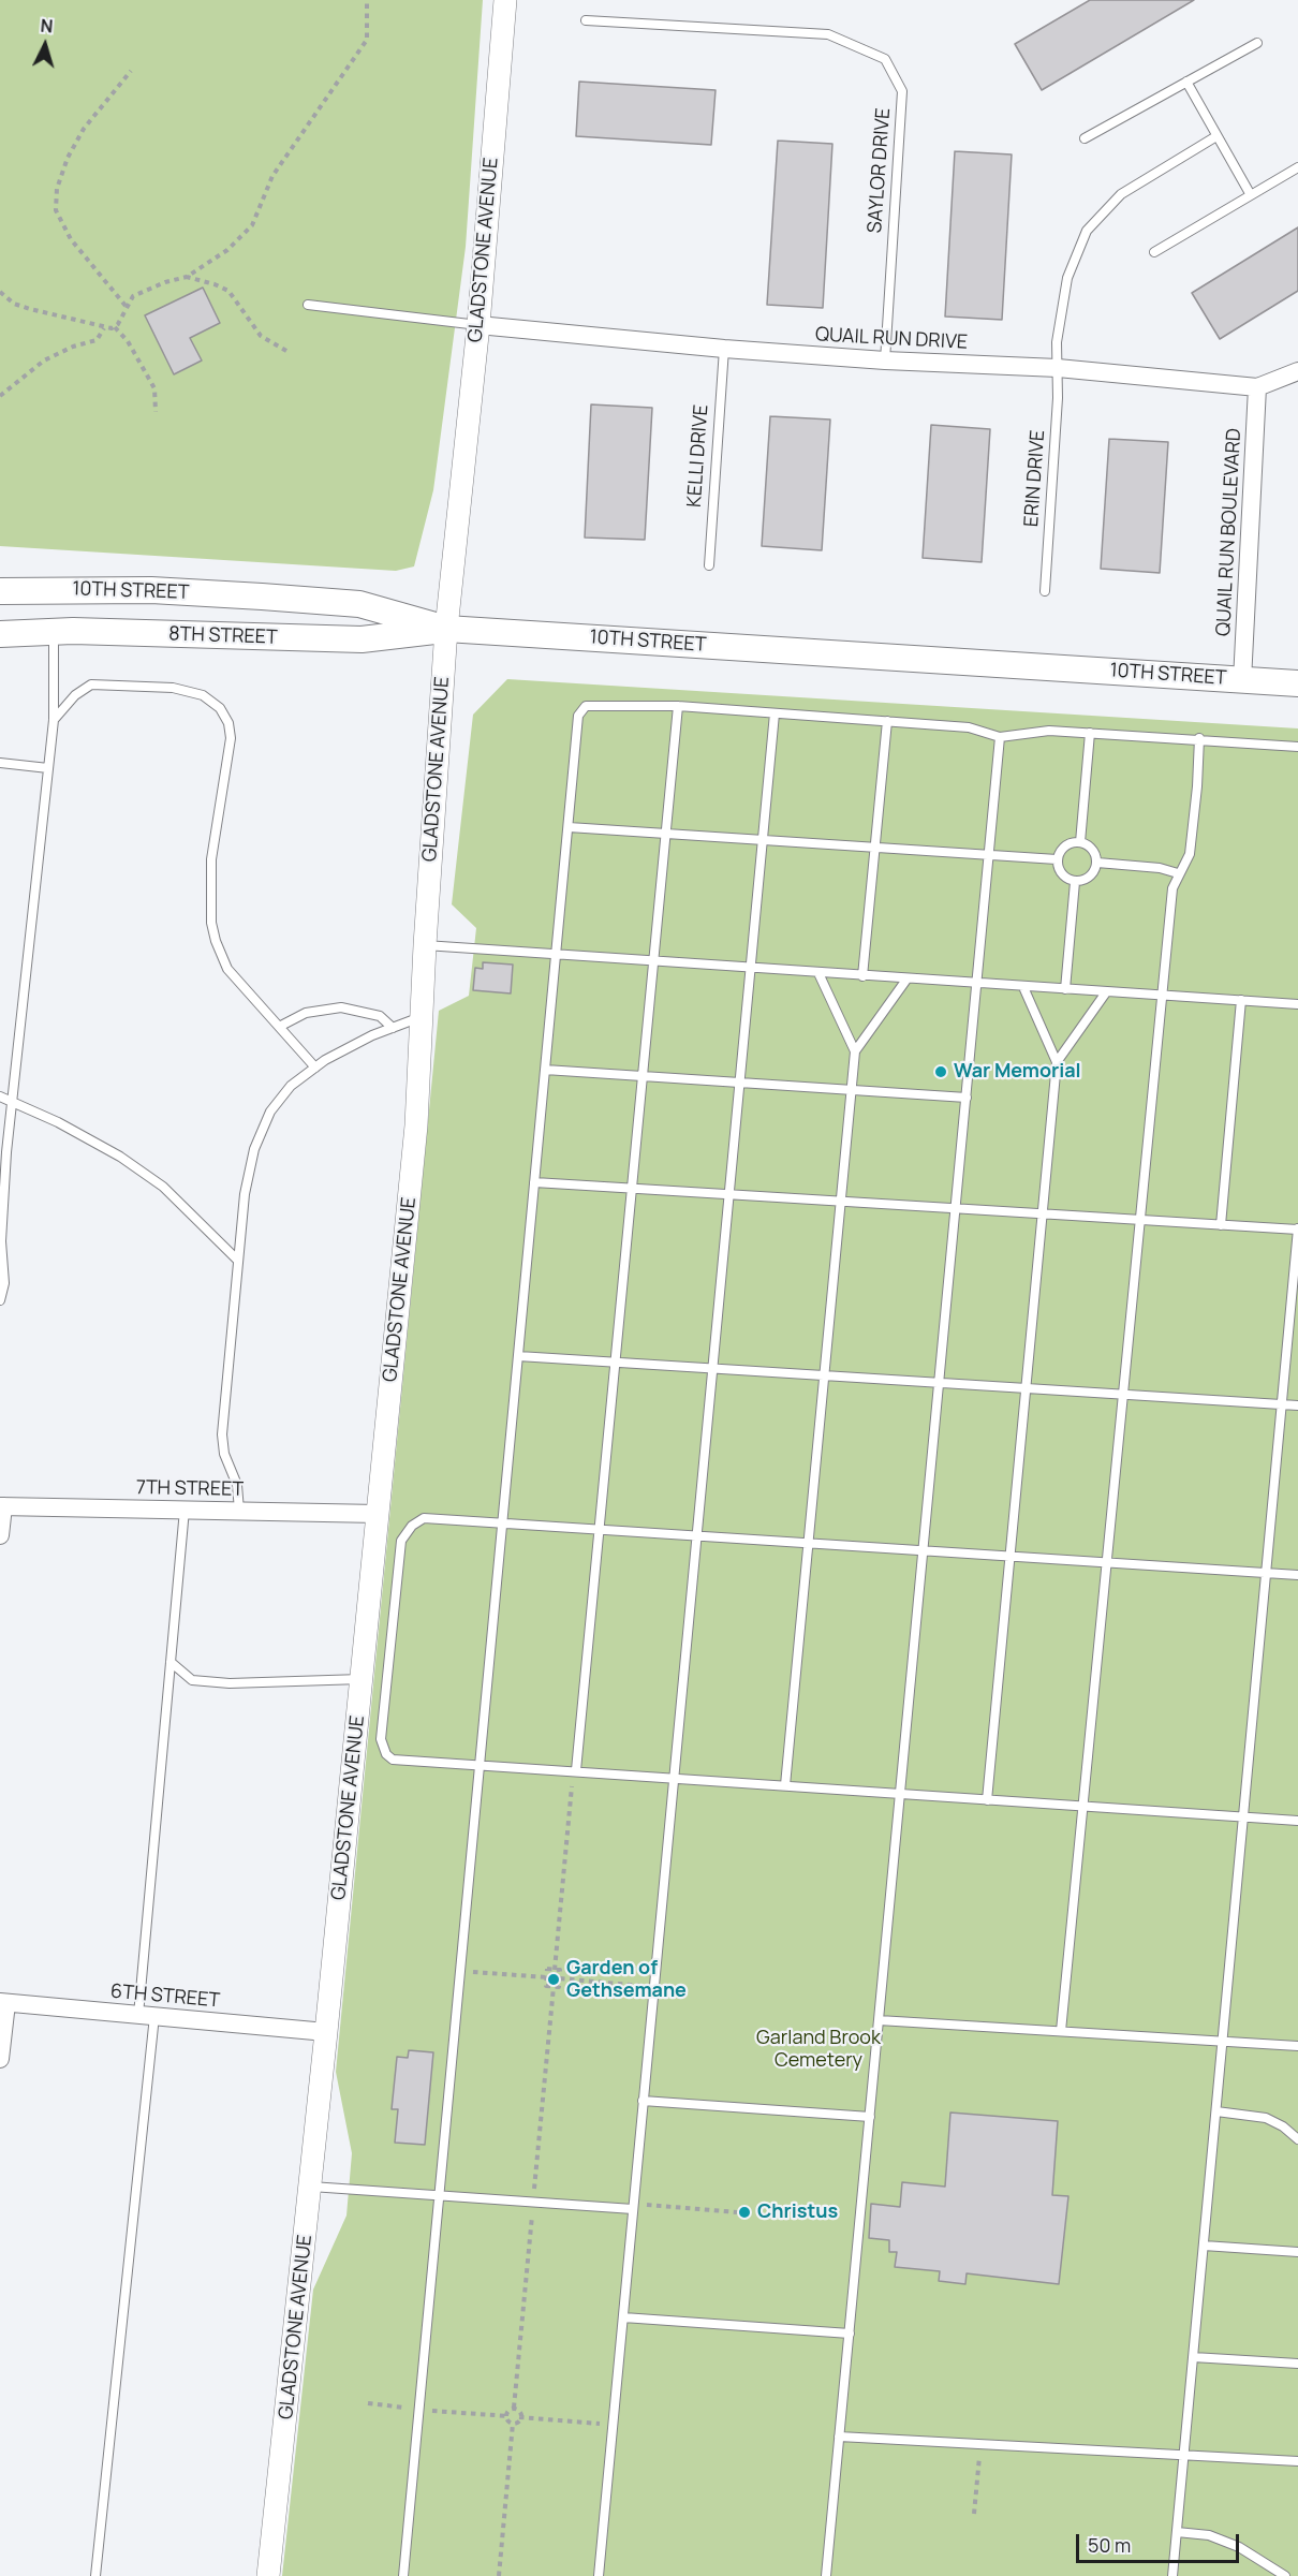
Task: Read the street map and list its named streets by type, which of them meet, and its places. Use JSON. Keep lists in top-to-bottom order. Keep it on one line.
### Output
{"streets":{"main road":["10TH STREET","8TH STREET"],"street":["GLADSTONE AVENUE","QUAIL RUN DRIVE","QUAIL RUN BOULEVARD","7TH STREET","6TH STREET"],"lane":["SAYLOR DRIVE","KELLI DRIVE","ERIN DRIVE"]},"crossings":[["SAYLOR DRIVE","QUAIL RUN DRIVE"],["GLADSTONE AVENUE","QUAIL RUN DRIVE"],["GLADSTONE AVENUE","10TH STREET"],["GLADSTONE AVENUE","8TH STREET"],["GLADSTONE AVENUE","7TH STREET"],["GLADSTONE AVENUE","6TH STREET"],["QUAIL RUN DRIVE","KELLI DRIVE"],["QUAIL RUN DRIVE","ERIN DRIVE"],["QUAIL RUN DRIVE","QUAIL RUN BOULEVARD"],["QUAIL RUN BOULEVARD","10TH STREET"],["10TH STREET","8TH STREET"]],"parks":["Garland Brook Cemetery"],"places":["War Memorial","Garden of Gethsemane","Christus"],"scale_bar":"50 m","north":"top"}
